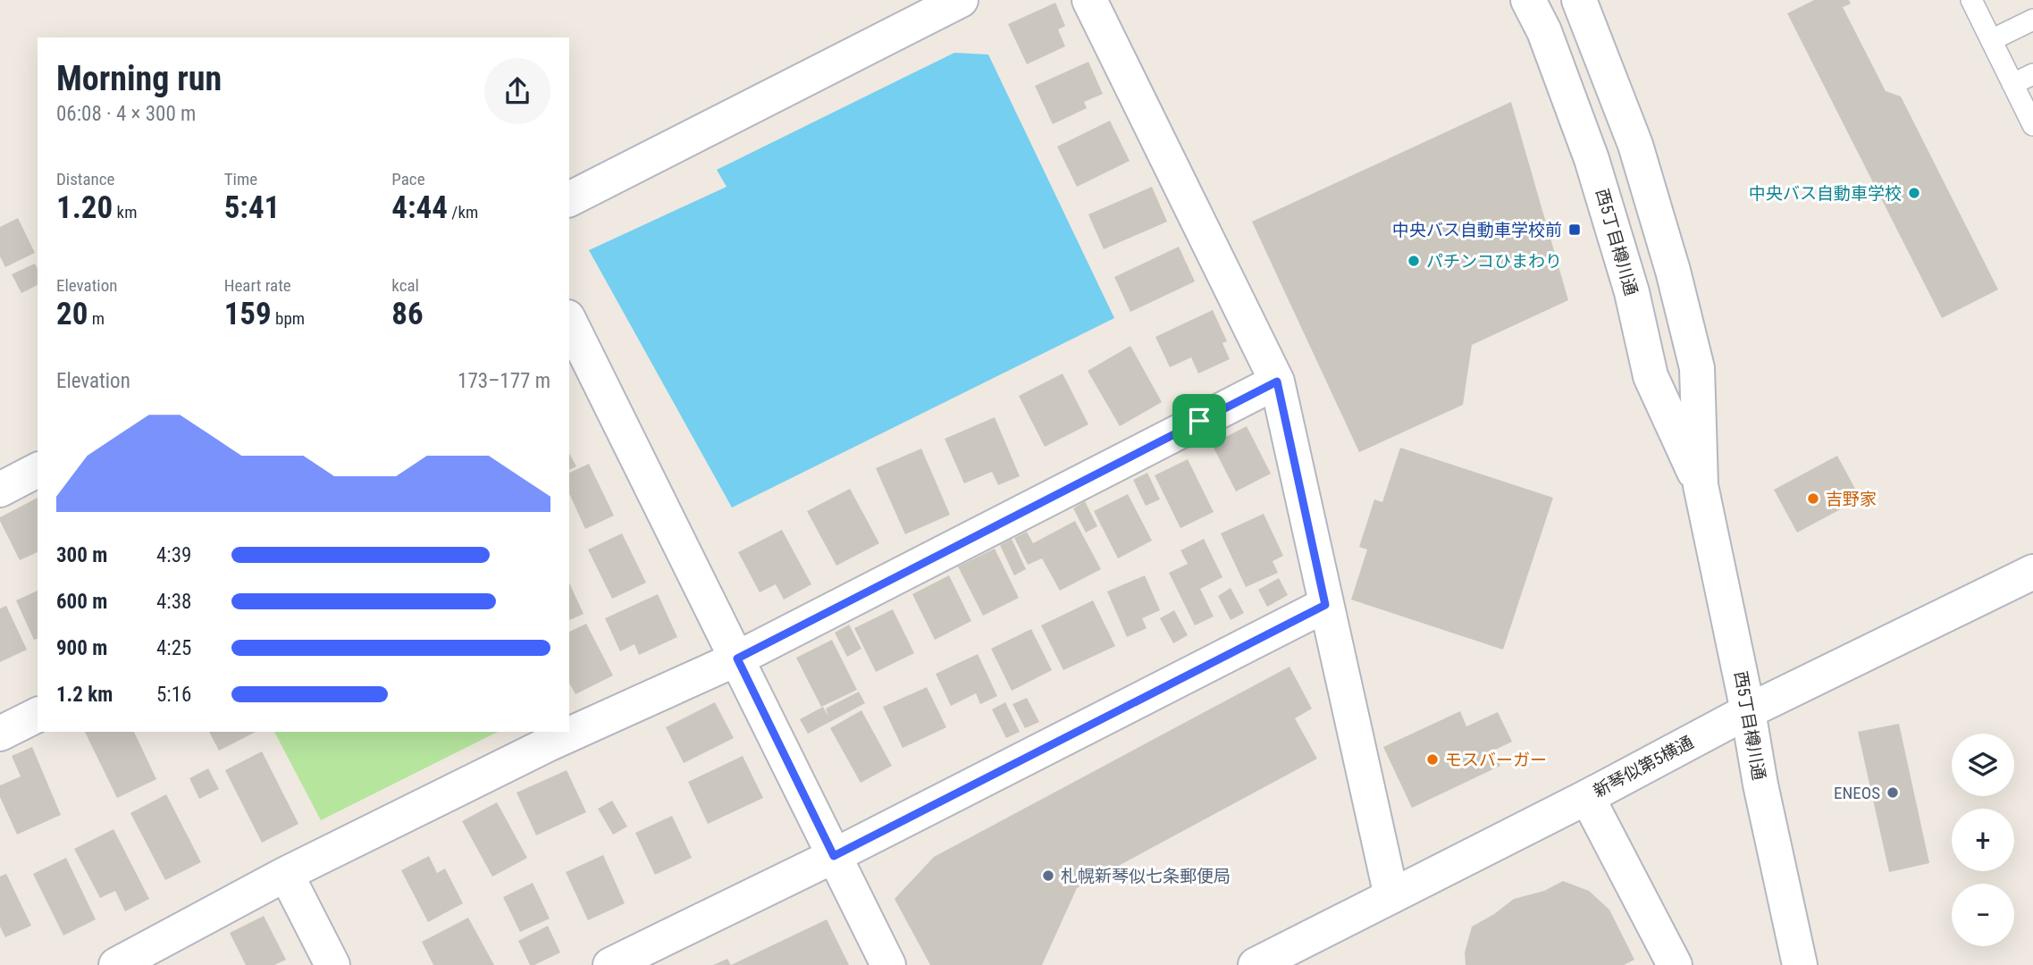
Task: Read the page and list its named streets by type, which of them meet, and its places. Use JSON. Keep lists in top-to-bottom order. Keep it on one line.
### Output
{"streets":{"street":["西5丁目樽川通","新琴似第5横通"]},"crossings":[["西5丁目樽川通","新琴似第5横通"]],"places":{"other":["中央バス自動車学校","パチンコひまわり","吉野家","モスバーガー","ENEOS","札幌新琴似七条郵便局"],"transit":["中央バス自動車学校前"]},"page":{"heading":["Morning run","06:08 · 4 × 300 m"],"stats":[["Distance","1.20 km"],["Time","5:41"],["Pace","4:44 /km"],["Elevation","20 m"],["Heart rate","159 bpm"],["kcal","86"]],"chart":["Elevation","173–177 m"],"list":[{"name":"300 m","note":"4:39"},{"name":"600 m","note":"4:38"},{"name":"900 m","note":"4:25"},{"name":"1.2 km","note":"5:16"}],"map_buttons":["+","−"]}}
